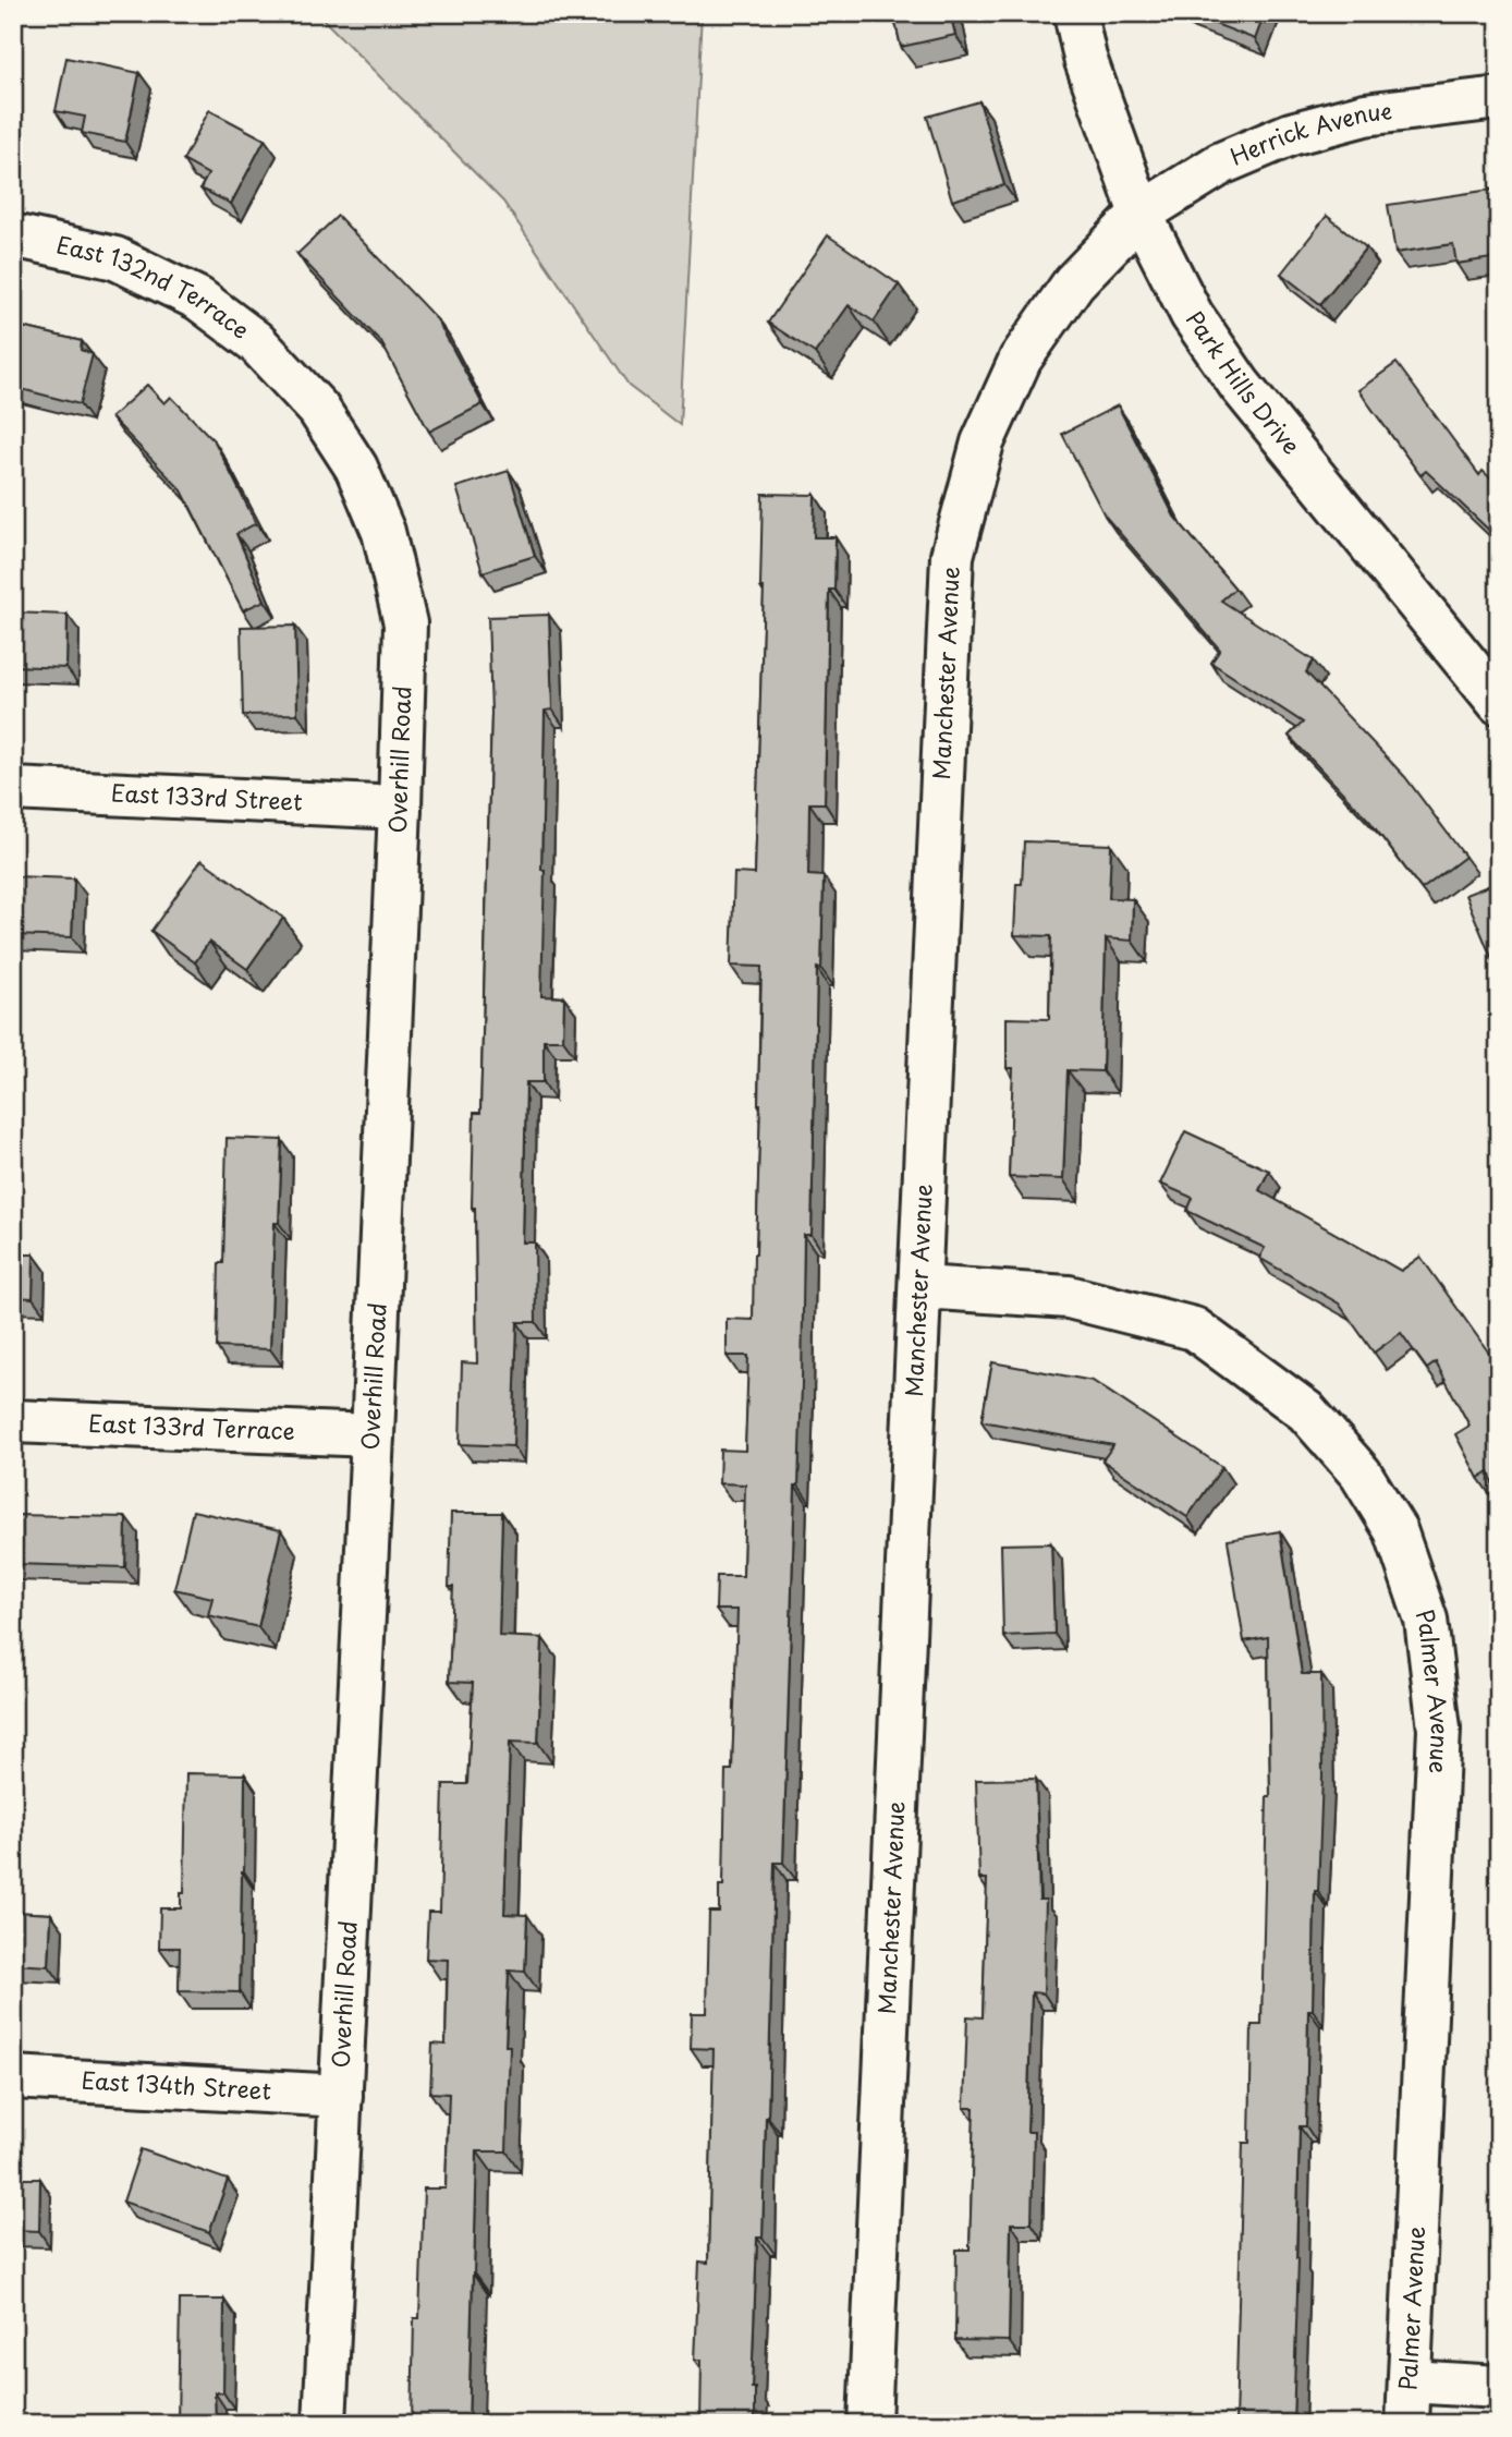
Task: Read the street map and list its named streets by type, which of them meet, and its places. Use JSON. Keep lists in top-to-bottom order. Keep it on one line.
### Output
{"streets":{"street":["Herrick Avenue","East 132nd Terrace","Park Hills Drive","Manchester Avenue","Overhill Road","East 133rd Street","East 133rd Terrace","Palmer Avenue","East 134th Street"]},"crossings":[["Herrick Avenue","Park Hills Drive"],["Herrick Avenue","Manchester Avenue"],["East 132nd Terrace","Overhill Road"],["Park Hills Drive","Manchester Avenue"],["Manchester Avenue","Palmer Avenue"],["Overhill Road","East 133rd Street"],["Overhill Road","East 133rd Terrace"],["Overhill Road","East 134th Street"]]}
